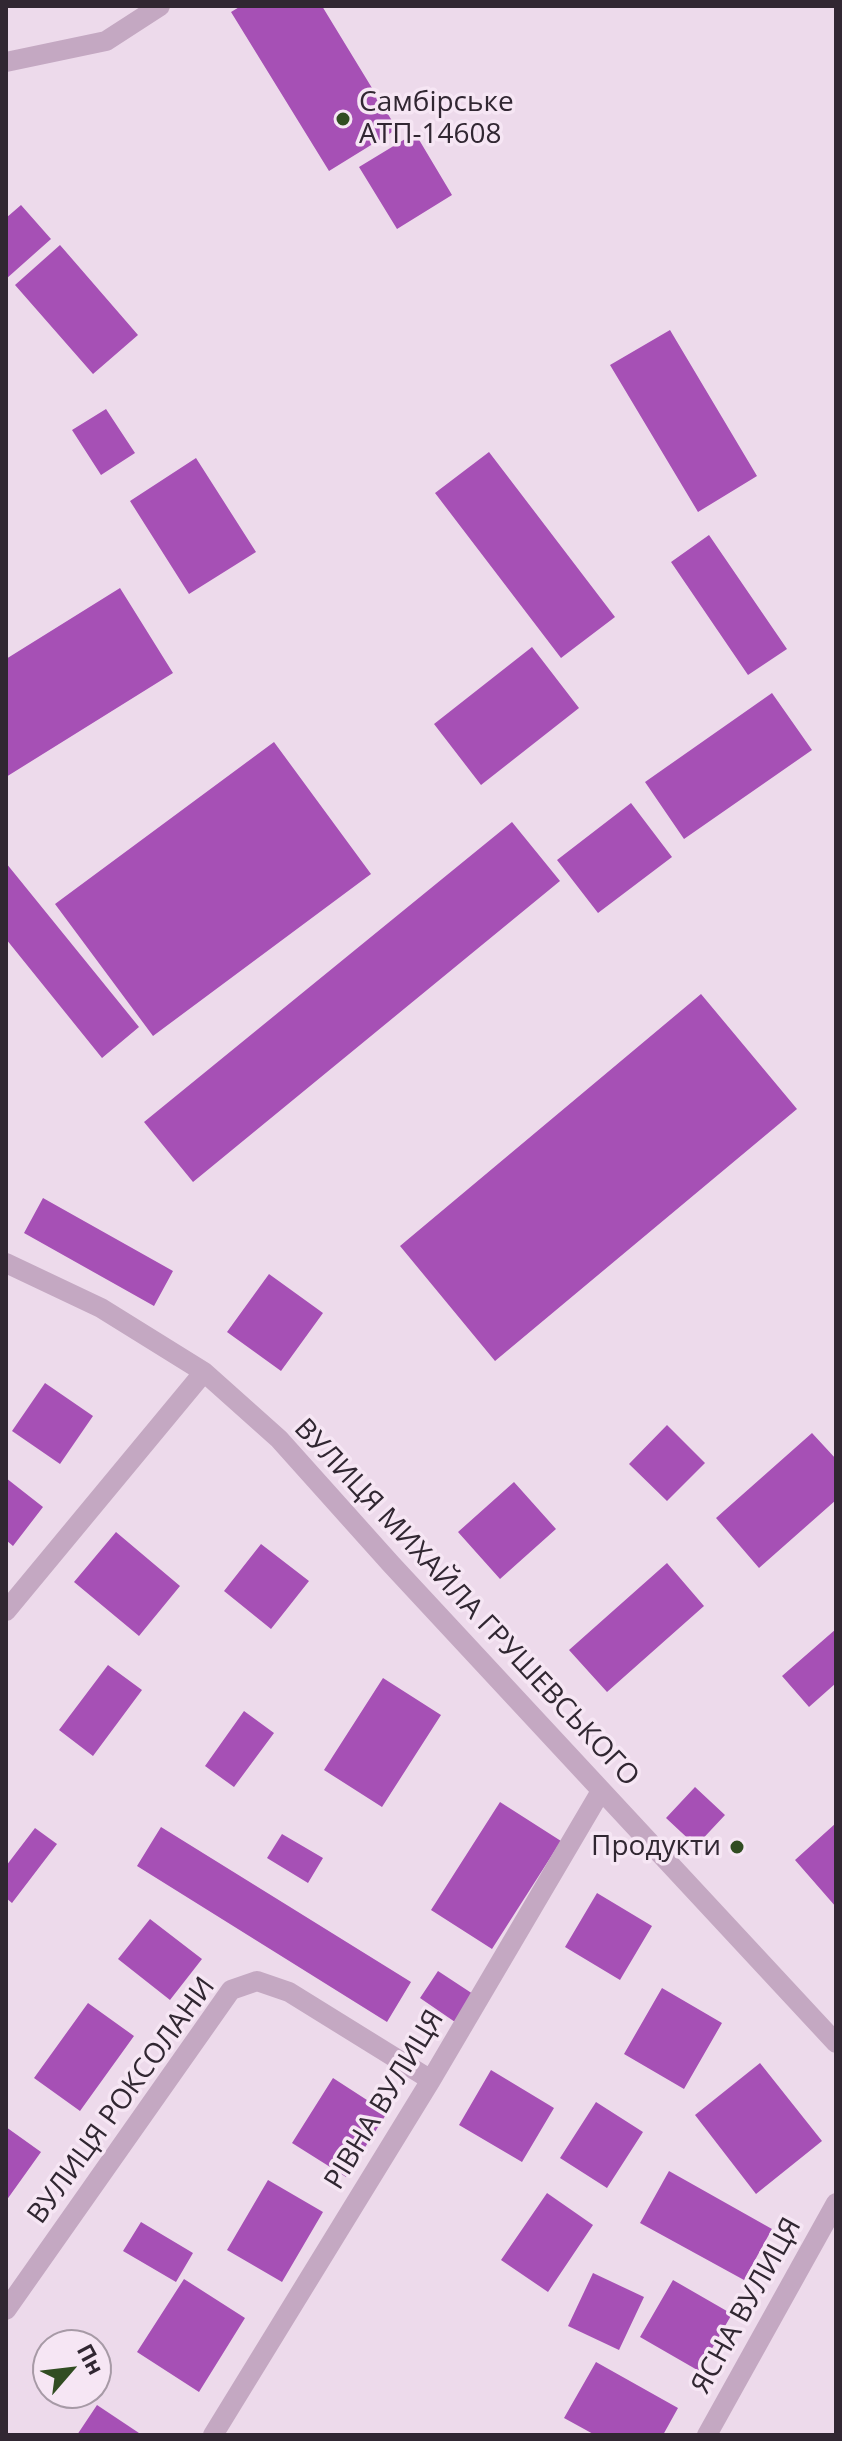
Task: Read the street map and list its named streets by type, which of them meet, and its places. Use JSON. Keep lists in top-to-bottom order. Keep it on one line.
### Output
{"streets":{"street":["ВУЛИЦЯ МИХАЙЛА ГРУШЕВСЬКОГО","РІВНА ВУЛИЦЯ","ВУЛИЦЯ РОКСОЛАНИ","ЯСНА ВУЛИЦЯ"]},"crossings":[["ВУЛИЦЯ МИХАЙЛА ГРУШЕВСЬКОГО","РІВНА ВУЛИЦЯ"],["РІВНА ВУЛИЦЯ","ВУЛИЦЯ РОКСОЛАНИ"]],"places":["Самбірське АТП-14608","Продукти"],"north":"top right"}
